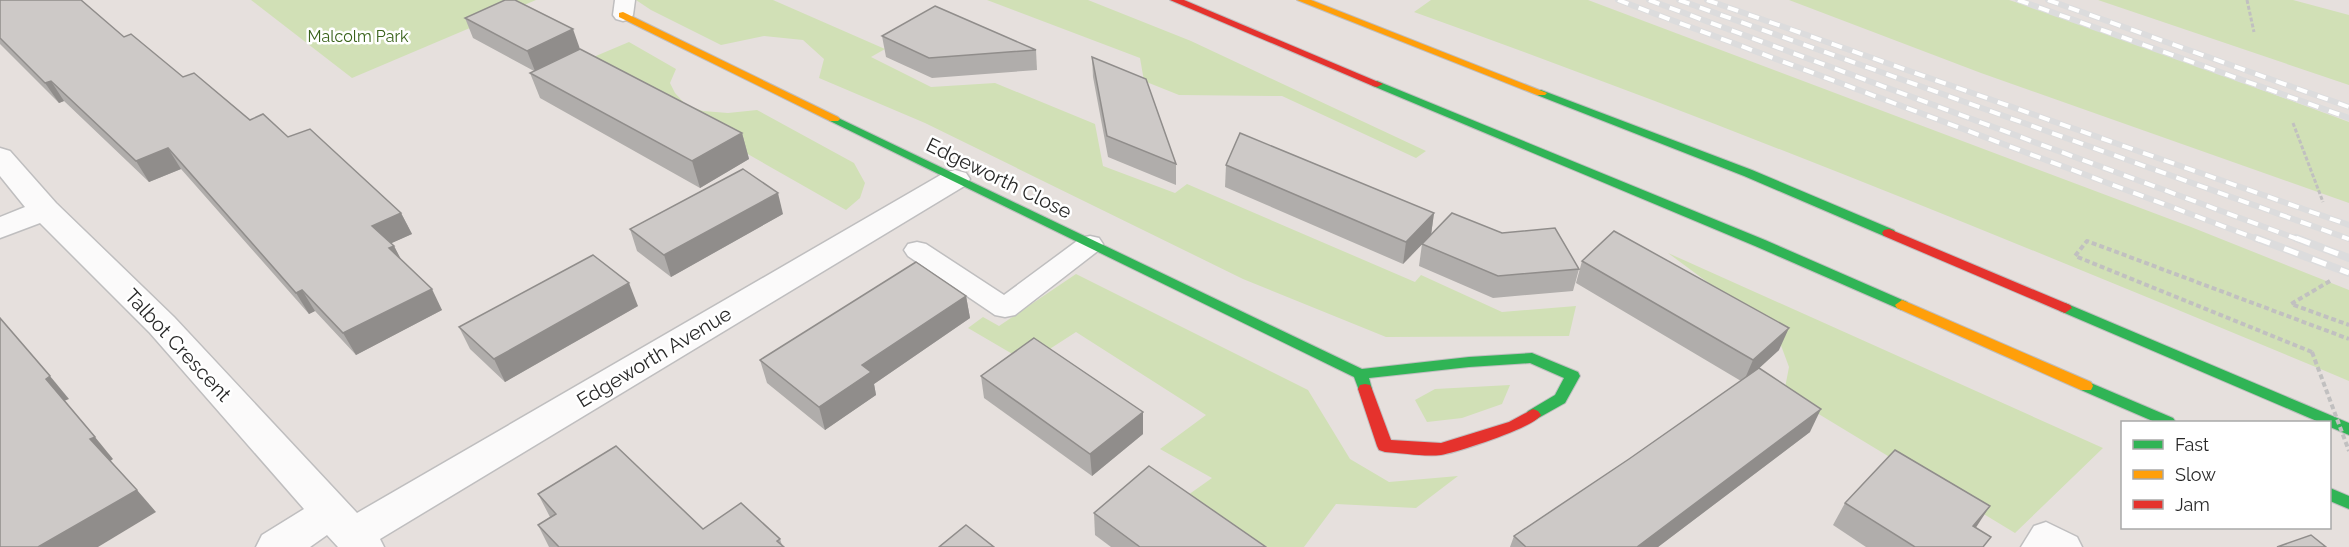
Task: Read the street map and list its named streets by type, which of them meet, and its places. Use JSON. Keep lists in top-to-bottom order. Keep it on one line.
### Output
{"streets":{"main road":["Edgeworth Close"],"street":["Talbot Crescent","Edgeworth Avenue"]},"crossings":[["Edgeworth Close","Edgeworth Avenue"],["Talbot Crescent","Edgeworth Avenue"]],"parks":["Malcolm Park"],"legend":["Fast","Slow","Jam"]}
